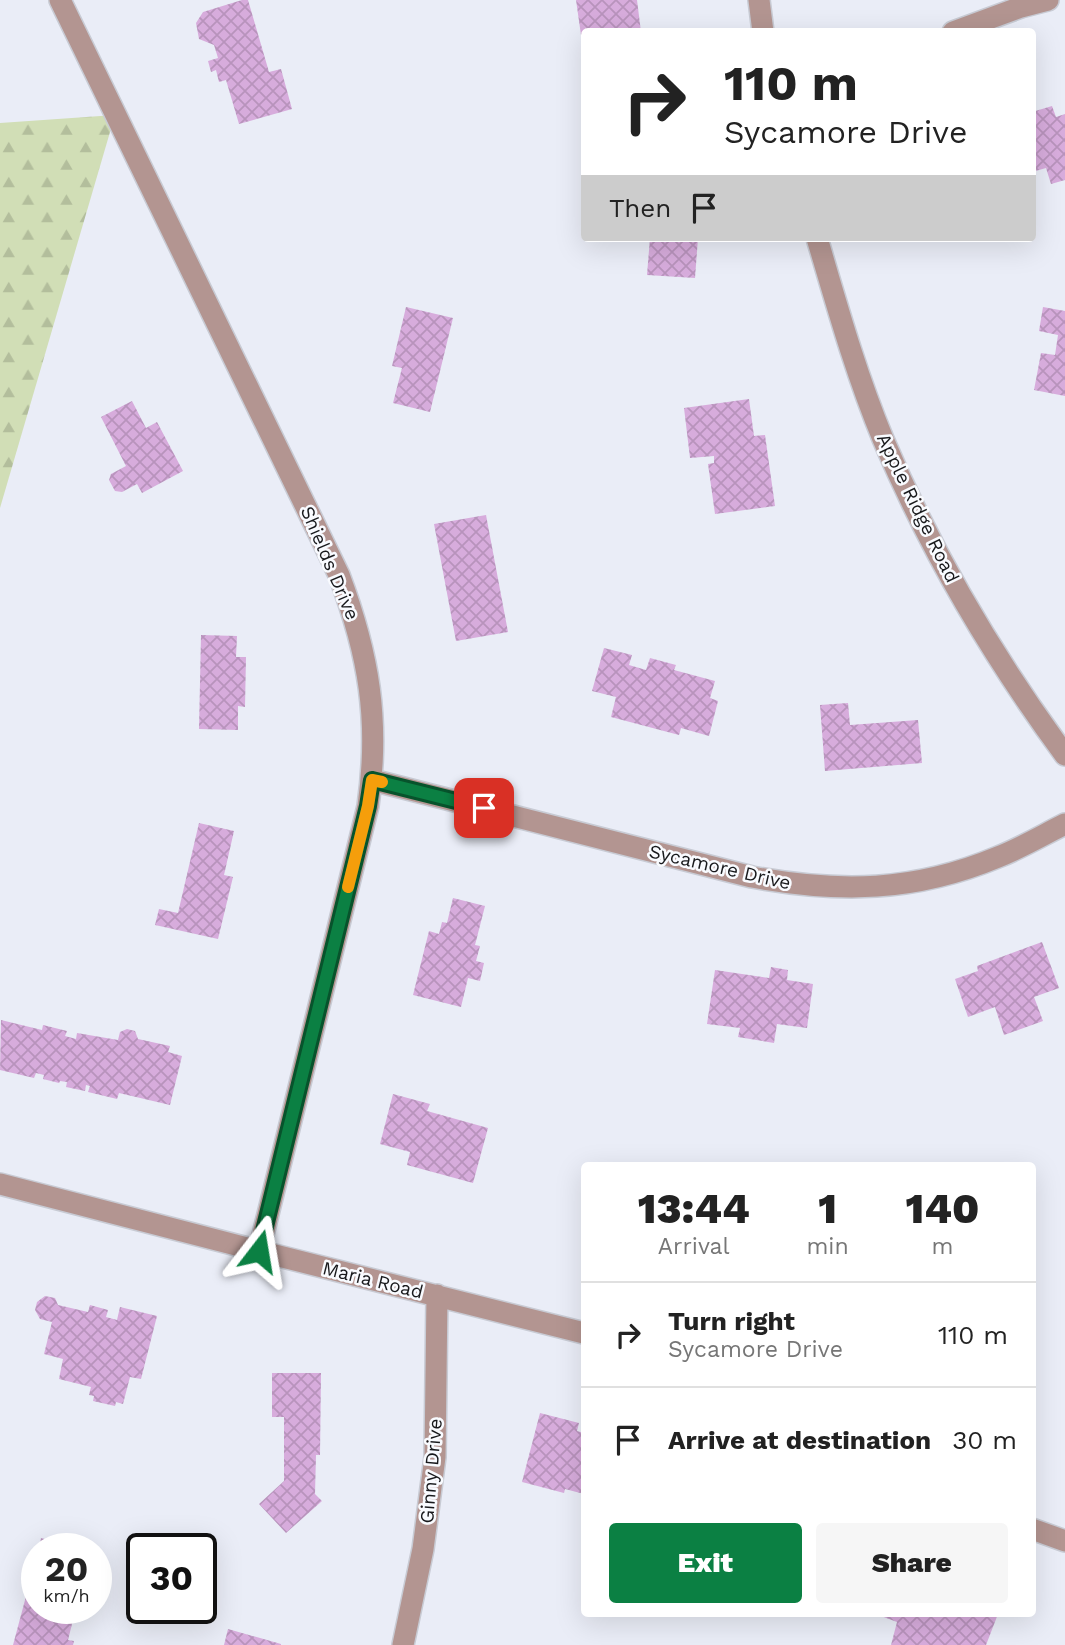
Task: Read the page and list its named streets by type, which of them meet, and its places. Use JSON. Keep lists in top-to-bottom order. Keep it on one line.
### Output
{"streets":{"street":["Apple Ridge Road","Shields Drive","Sycamore Drive","Maria Road","Ginny Drive"]},"crossings":[["Shields Drive","Sycamore Drive"],["Shields Drive","Maria Road"],["Maria Road","Ginny Drive"]],"page":{"turn":["110 m","Sycamore Drive"],"then":"Then","eta":["13:44","Arrival","1","min","140","m"],"list":[{"name":"Turn right","note":"Sycamore Drive","value":"110 m"},{"name":"Arrive at destination","value":"30 m"}],"buttons":["Exit","Share"],"speed":"20 km/h","limit":"30"}}
